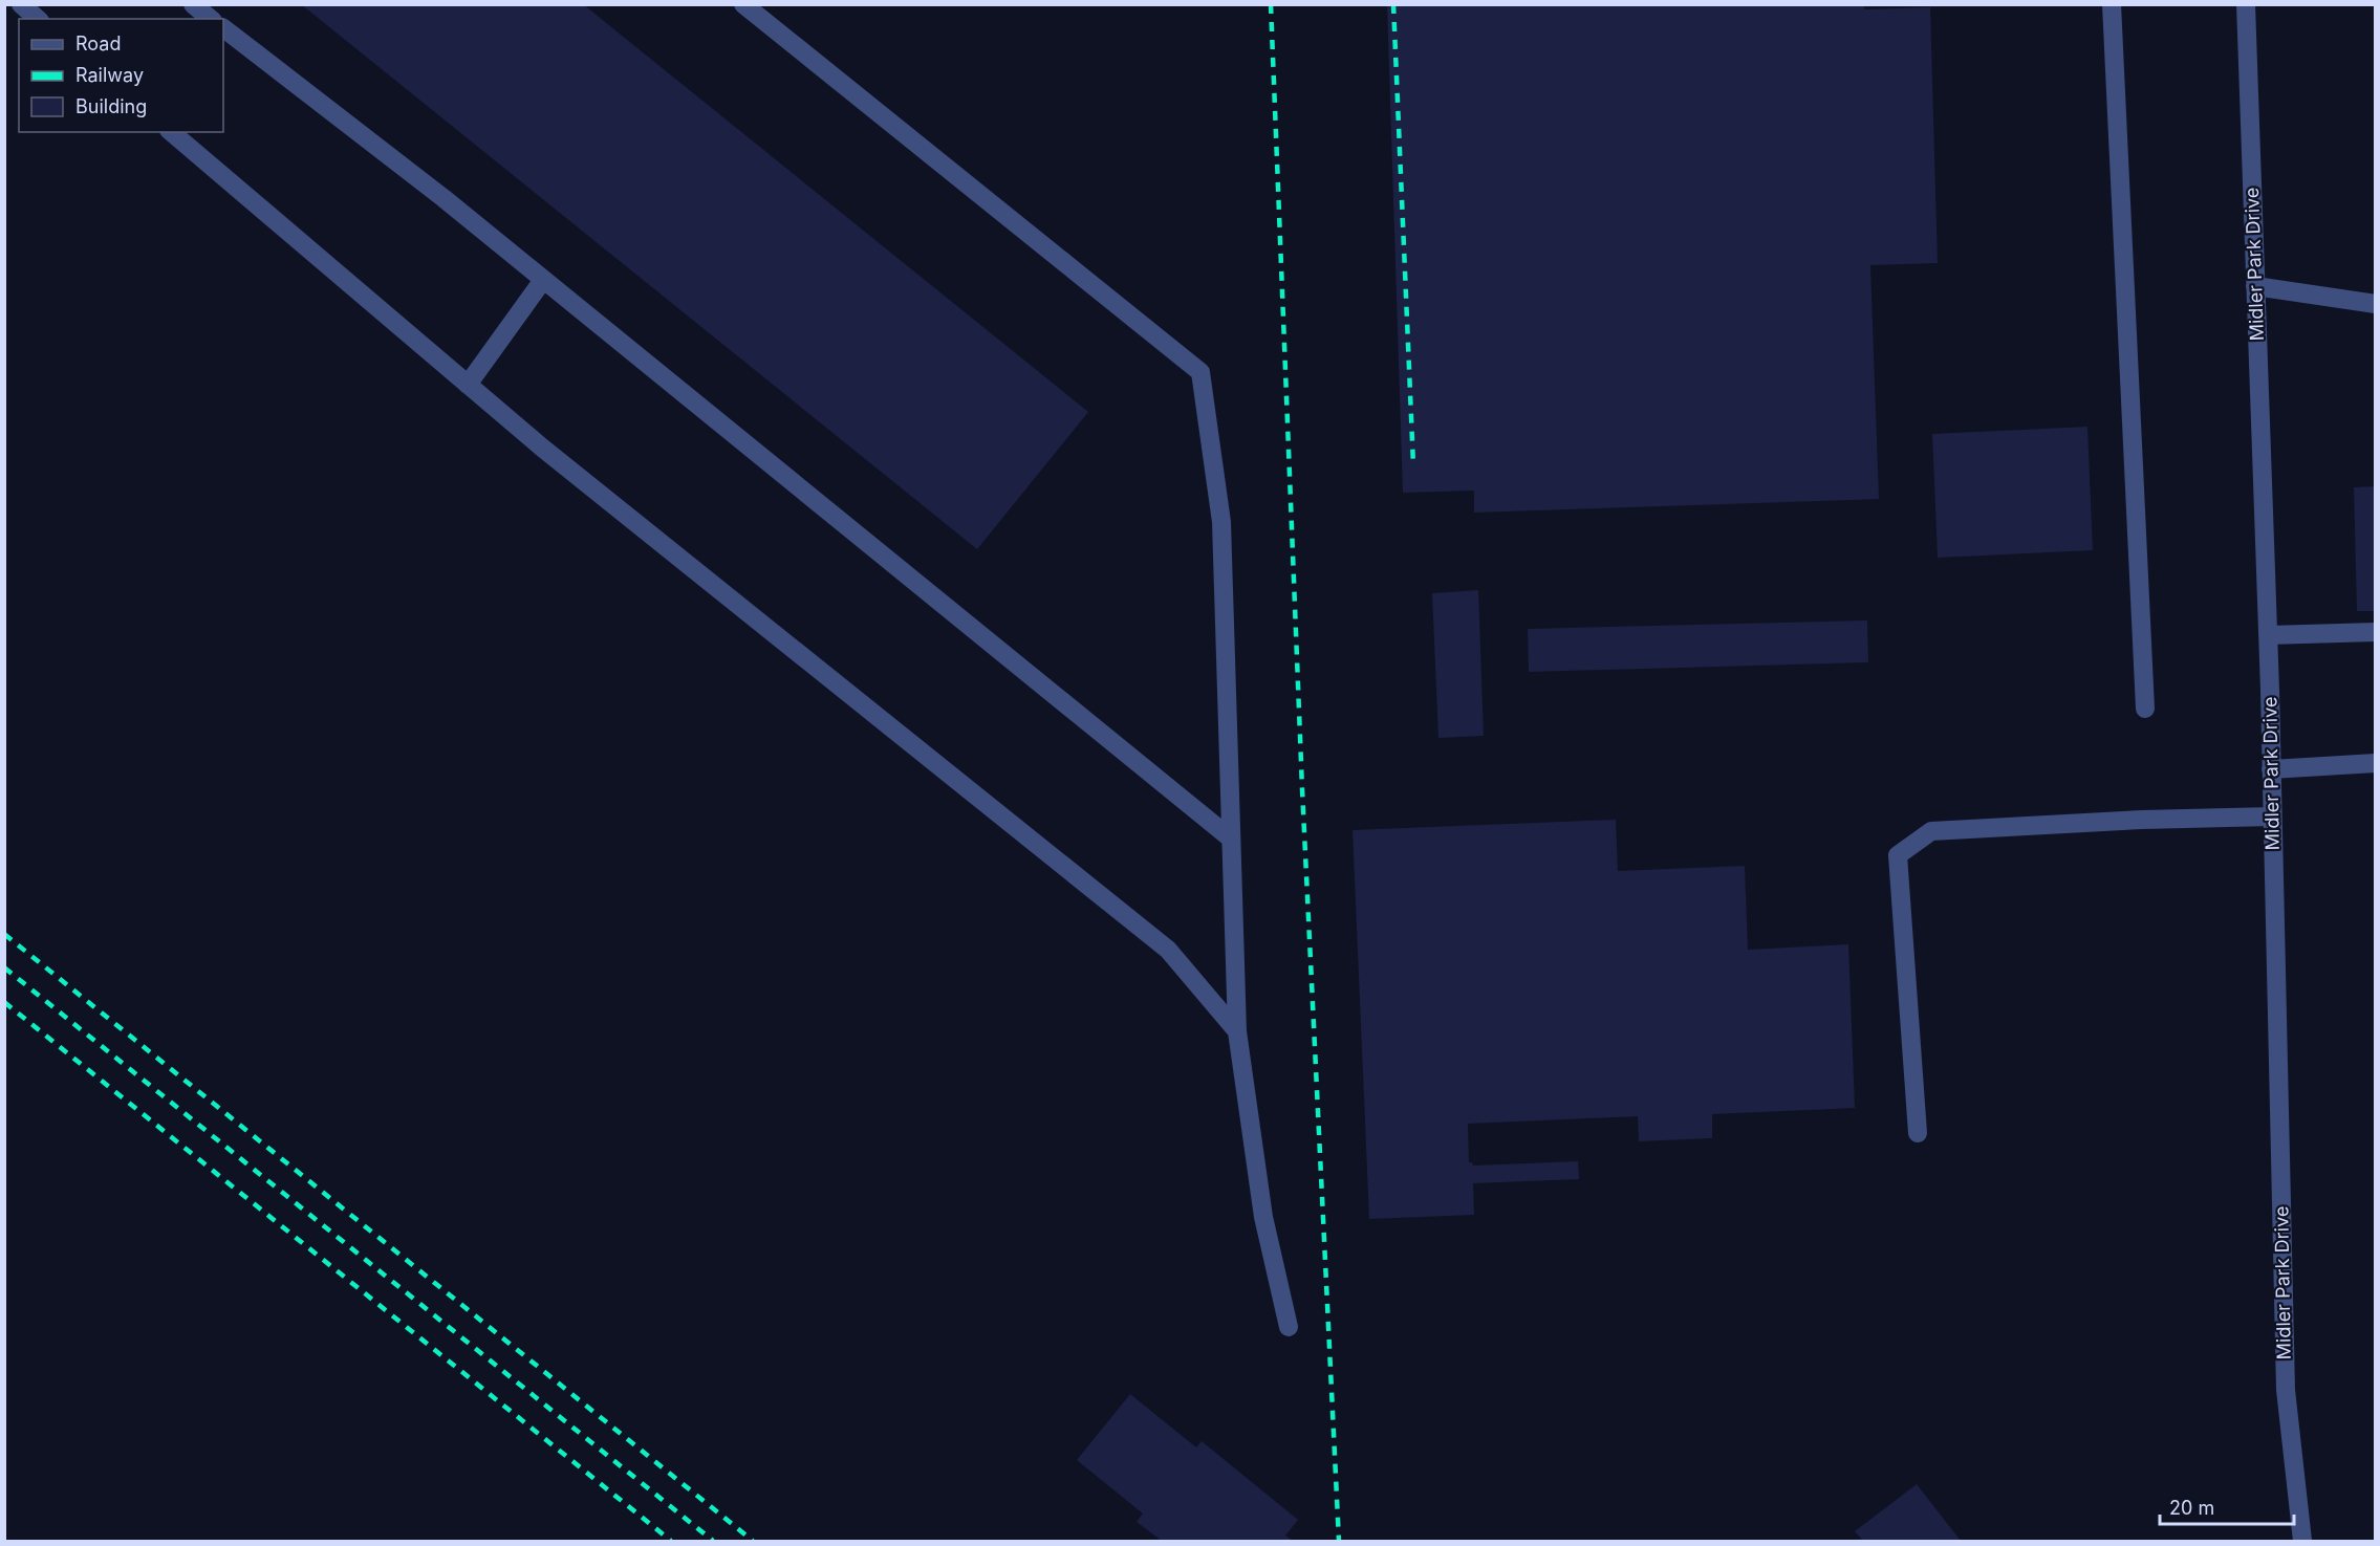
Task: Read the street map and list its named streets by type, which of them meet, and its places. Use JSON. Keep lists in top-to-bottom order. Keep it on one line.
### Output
{"streets":{"street":["Midler Park Drive"]},"legend":["Road","Railway","Building"],"scale_bar":"20 m"}
